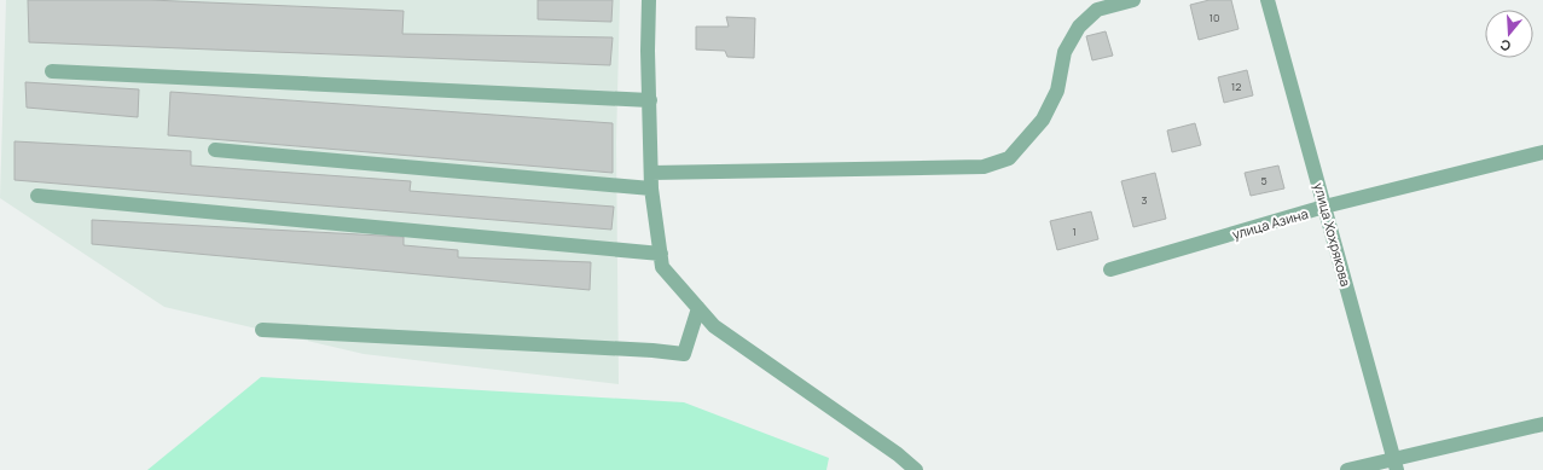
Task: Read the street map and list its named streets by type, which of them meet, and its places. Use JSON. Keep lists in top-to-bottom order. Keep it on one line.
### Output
{"streets":{"street":["улица Азина","улица Хохрякова"]},"crossings":[["улица Азина","улица Хохрякова"]],"house_numbers":["10","12","5","3","1"],"north":"bottom"}
